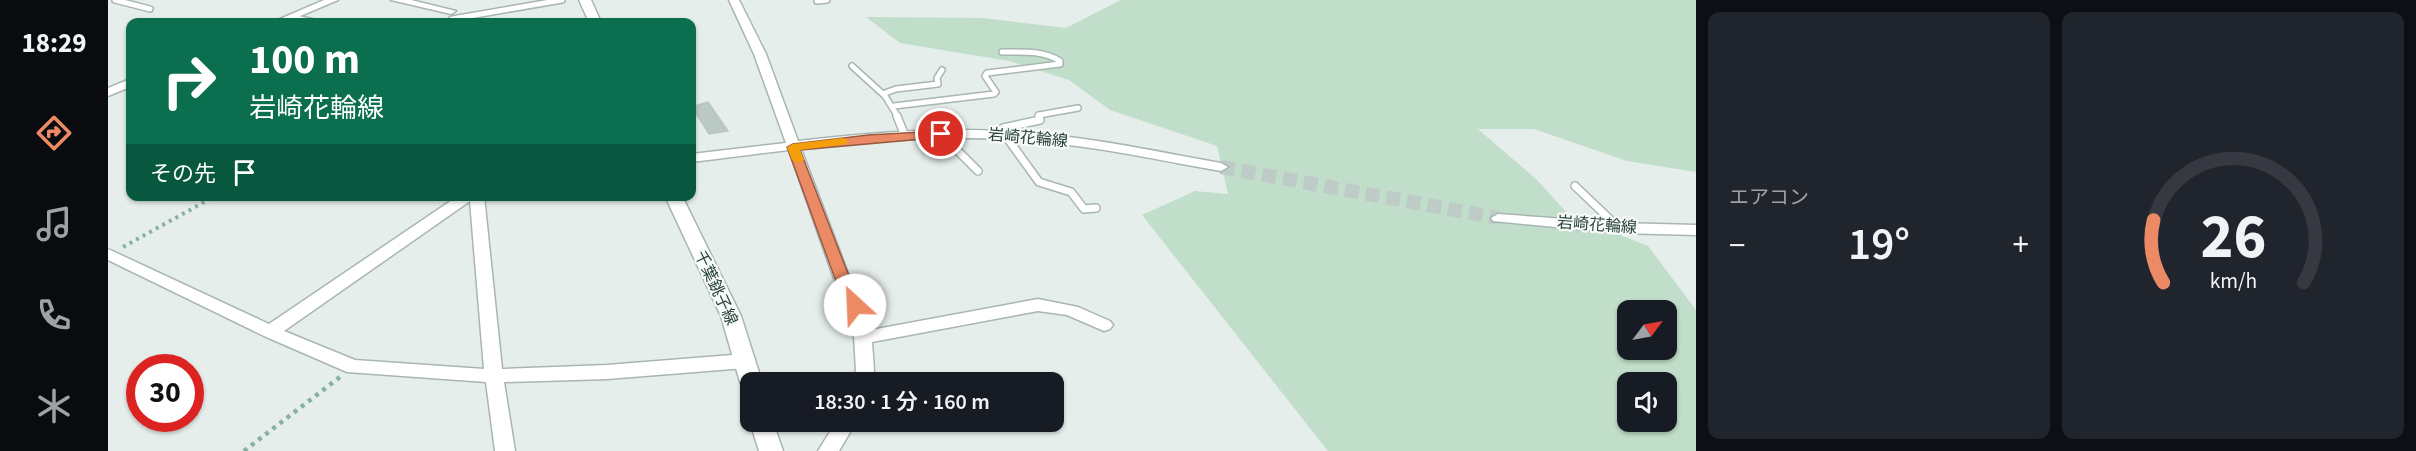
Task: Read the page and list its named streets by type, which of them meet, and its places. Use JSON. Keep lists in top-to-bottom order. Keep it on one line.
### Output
{"streets":{"street":["岩崎花輪線","千葉銚子線"]},"north":"top right","page":{"tabs":"18:29","tile":"エアコン","turn":["100 m","岩崎花輪線"],"then":"その先","heat":["−","19°","+"],"limit":"30","trip":"18:30 · 1 分 · 160 m","gauge":["26","km/h"]}}
